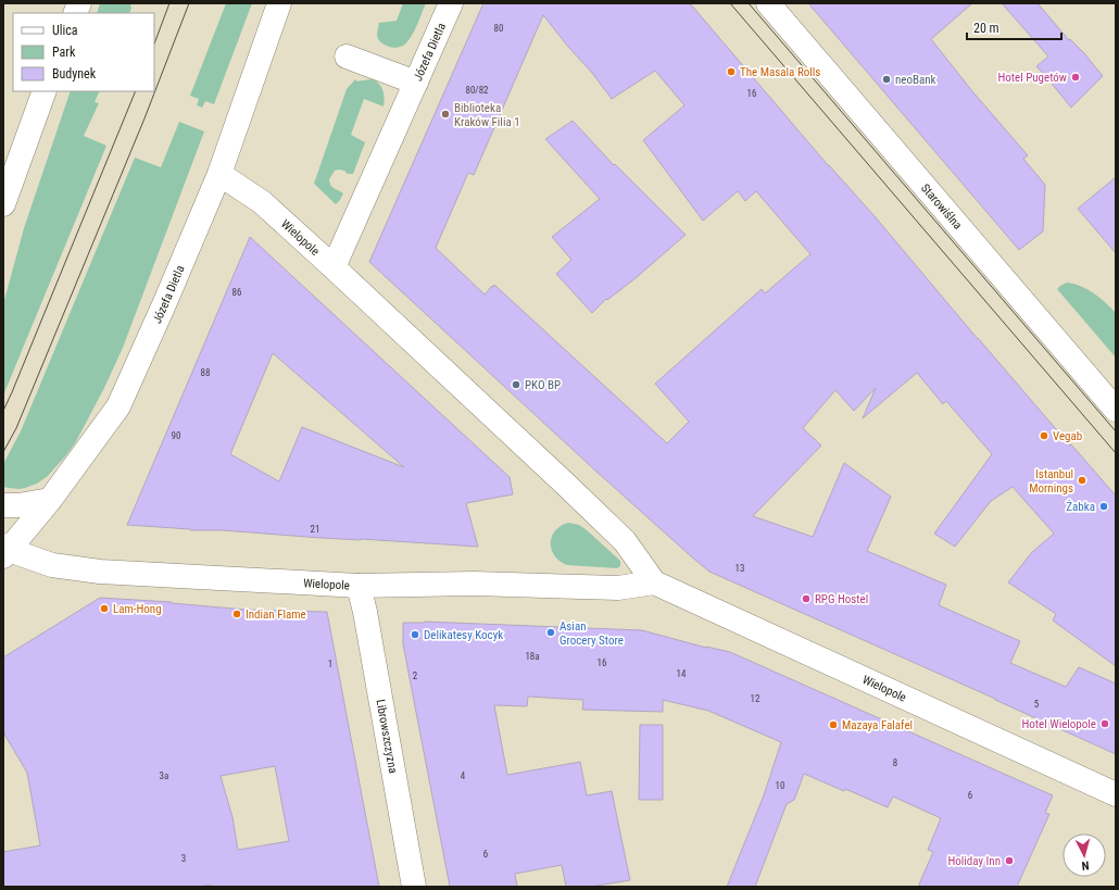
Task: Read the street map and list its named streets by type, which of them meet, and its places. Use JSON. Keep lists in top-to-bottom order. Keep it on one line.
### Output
{"streets":{"street":["Józefa Dietla","Starowiślna","Wielopole","Librowszczyzna"]},"crossings":[["Józefa Dietla","Wielopole"],["Wielopole","Librowszczyzna"]],"places":["The Masala Rolls","Hotel Pugetów","neoBank","Biblioteka Kraków Filia 1","PKO BP","Vegab","Istanbul Mornings","Żabka","RPG Hostel","Lam-Hong","Indian Flame","Asian Grocery Store","Delikatesy Kocyk","Hotel Wielopole","Mazaya Falafel","Holiday Inn"],"house_numbers":["80","80/82","16","86","88","90","21","13","18a","16","1","14","2","12","5","8","3a","4","10","6","6","3"],"legend":["Ulica","Park","Budynek"],"scale_bar":"20 m","north":"bottom"}
